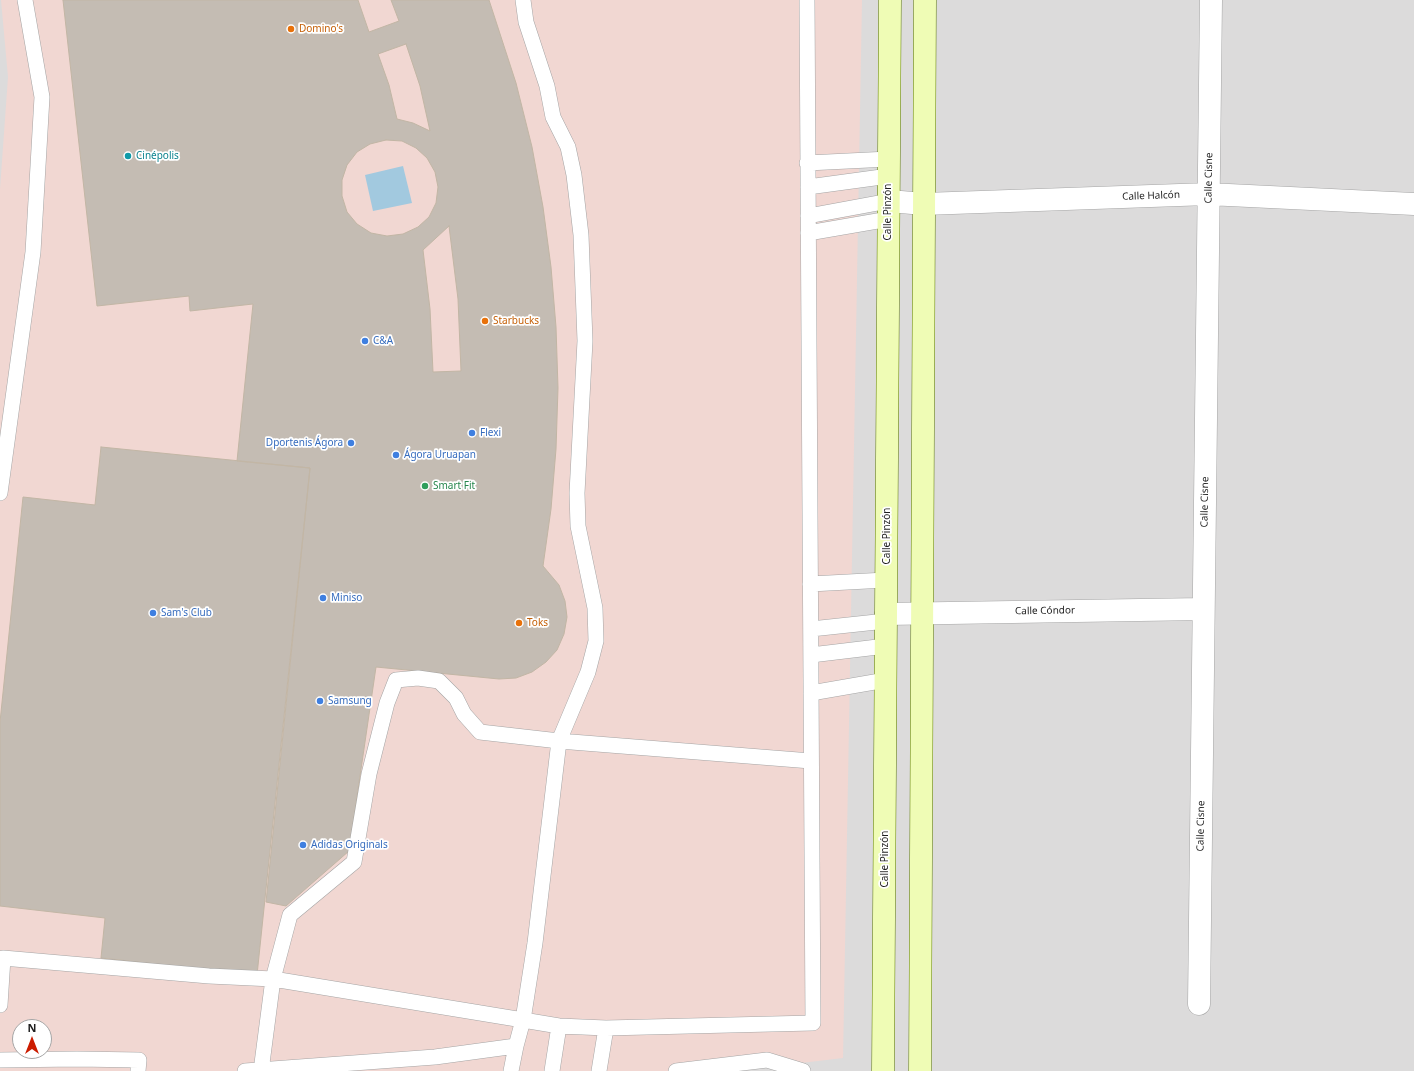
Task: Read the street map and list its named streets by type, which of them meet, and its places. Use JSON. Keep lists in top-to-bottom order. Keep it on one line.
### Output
{"streets":{"main road":["Calle Pinzón"],"street":["Calle Cisne","Calle Halcón","Calle Cóndor"]},"crossings":[["Calle Cisne","Calle Halcón"],["Calle Cisne","Calle Cóndor"],["Calle Halcón","Calle Pinzón"],["Calle Pinzón","Calle Cóndor"]],"places":["Domino's","Cinépolis","Starbucks","C&A","Flexi","Dportenis Ágora","Ágora Uruapan","Smart Fit","Miniso","Sam's Club","Toks","Samsung","Adidas Originals"],"north":"top"}
